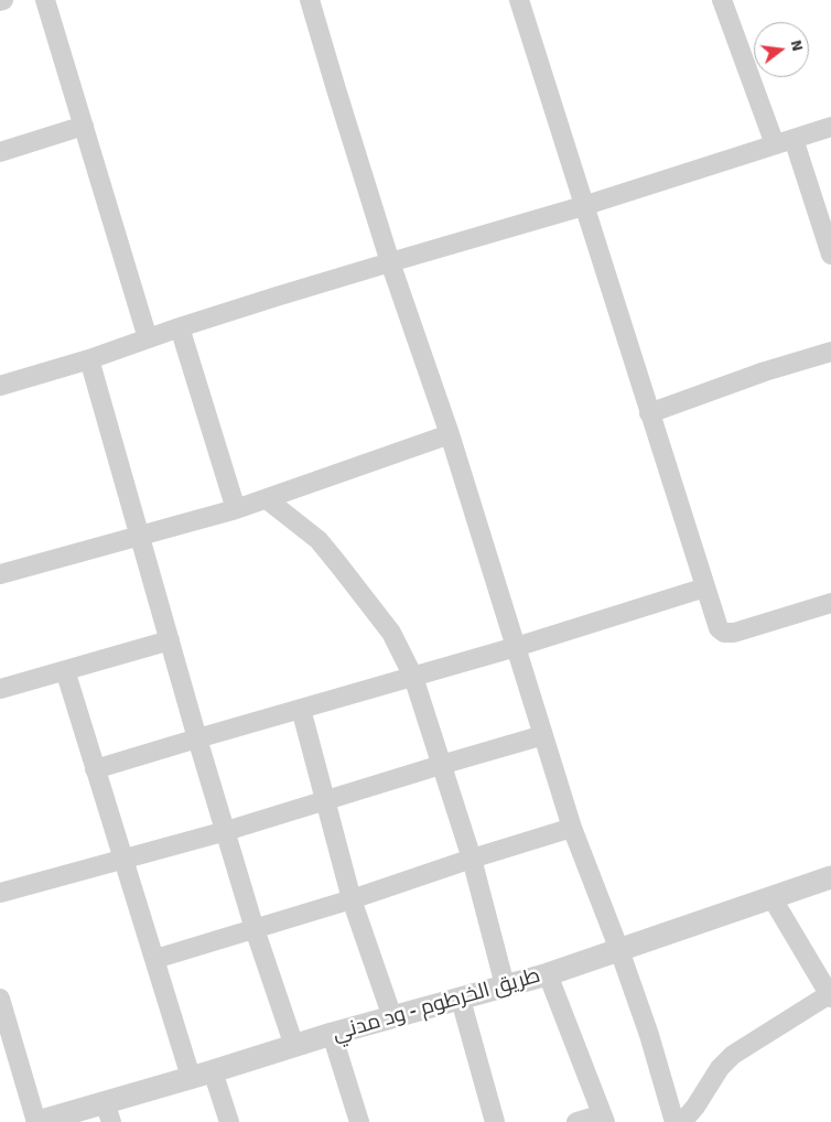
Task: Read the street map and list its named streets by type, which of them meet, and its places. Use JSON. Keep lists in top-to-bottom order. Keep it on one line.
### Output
{"streets":{"street":["طريق الخرطوم - ود مدني"]},"north":"right"}
